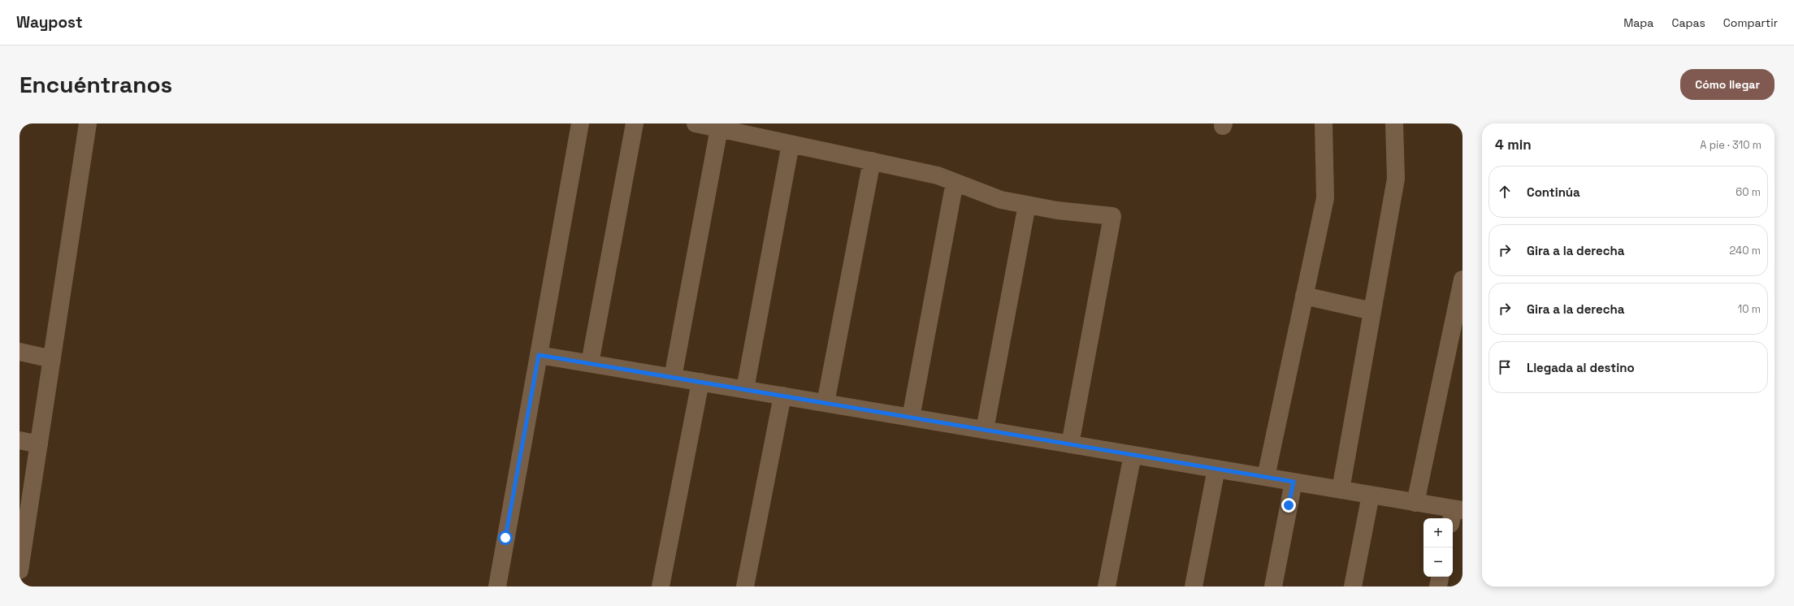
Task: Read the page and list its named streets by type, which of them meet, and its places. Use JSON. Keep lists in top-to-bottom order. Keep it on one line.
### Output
{"page":{"header":"Waypost","nav":["Mapa","Capas","Compartir"],"buttons":"Cómo llegar","title":"Encuéntranos","heading":["4 min","A pie · 310 m"],"list":[["Continúa","60 m"],["Gira a la derecha","240 m"],["Gira a la derecha","10 m"],"Llegada al destino"],"map_buttons":["+","−"]}}
